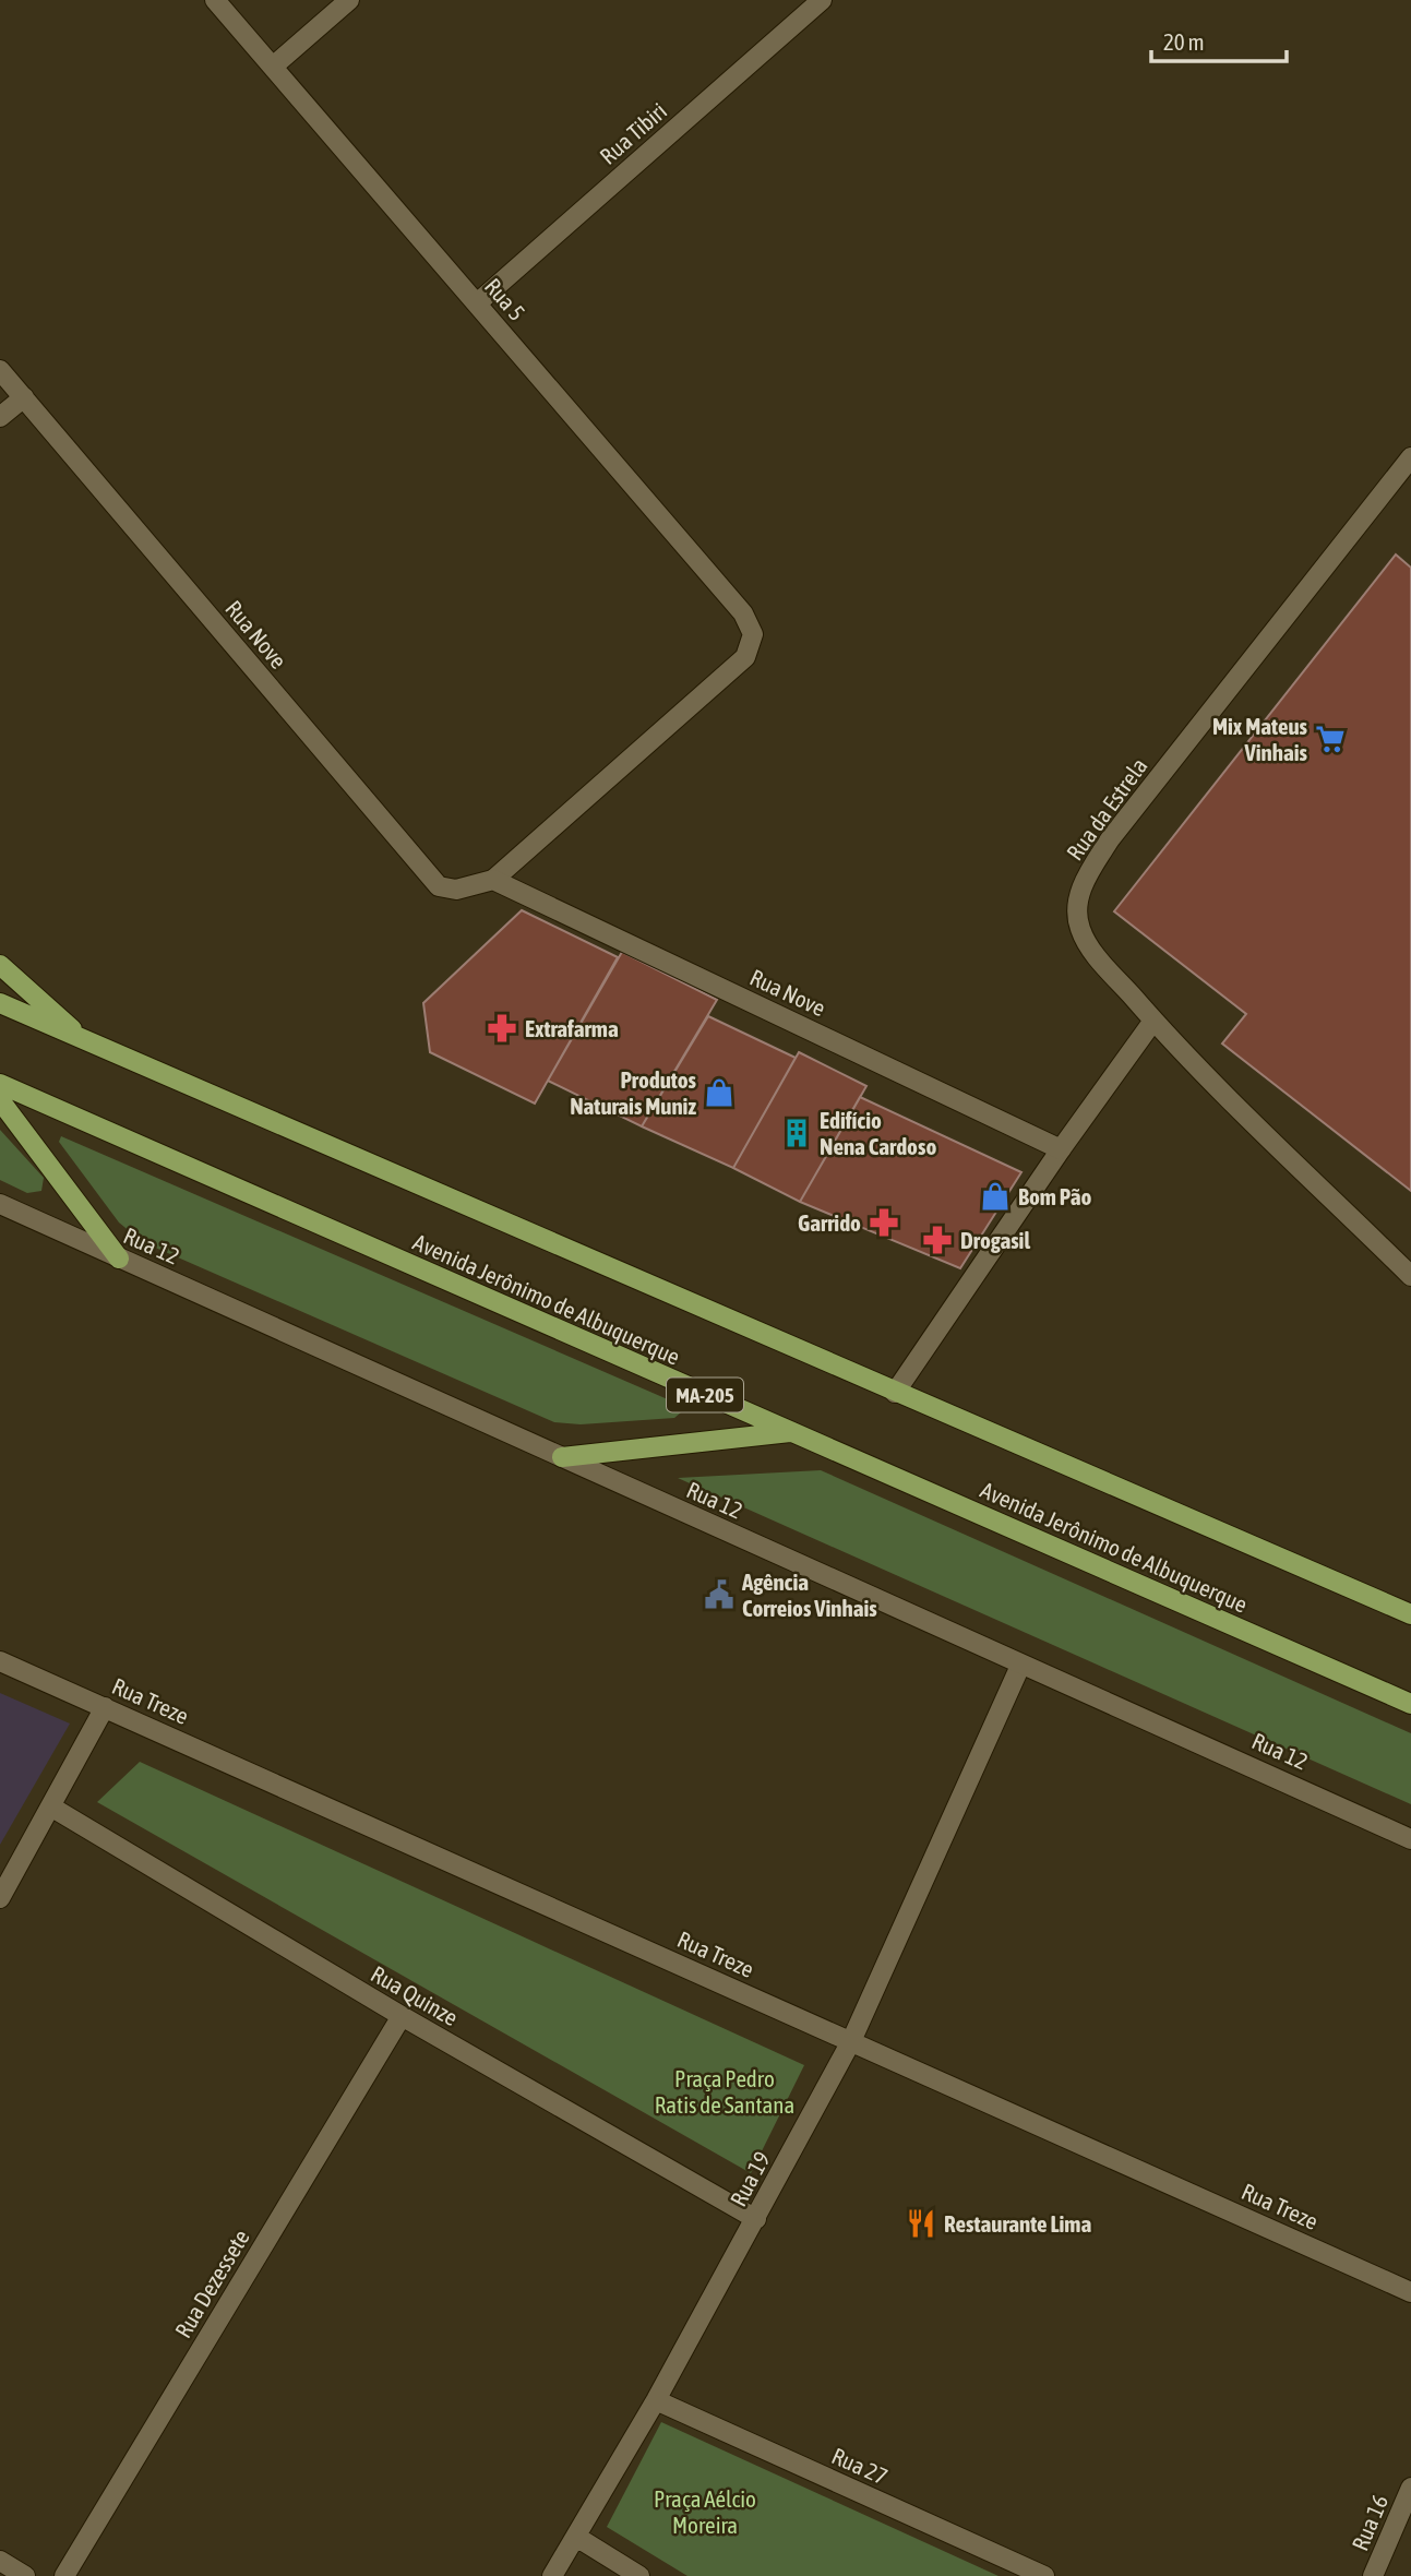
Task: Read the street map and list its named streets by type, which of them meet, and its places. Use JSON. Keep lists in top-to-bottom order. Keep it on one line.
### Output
{"streets":{"main road":["Avenida Jerônimo de Albuquerque","MA-205"],"street":["Rua Tibiri","Rua 5","Rua Nove","Rua da Estrela","Rua 12","Rua Treze","Rua Quinze","Rua 19","Rua Dezessete","Rua 27","Rua 16"]},"crossings":[["Rua Tibiri","Rua 5"],["Rua 5","Rua Nove"],["Rua 12","Rua 19"],["Rua Treze","Rua 19"],["Rua Quinze","Rua 19"],["Rua Quinze","Rua Dezessete"],["Rua 19","Rua 27"]],"parks":["Praça Pedro Ratis de Santana","Praça Aélcio Moreira"],"places":{"supermarket":["Mix Mateus Vinhais"],"pharmacy":["Extrafarma","Garrido","Drogasil"],"shop":["Produtos Naturais Muniz","Bom Pão"],"building":["Edifício Nena Cardoso"],"public building":["Agência Correios Vinhais"],"restaurant":["Restaurante Lima"]},"scale_bar":"20 m"}
